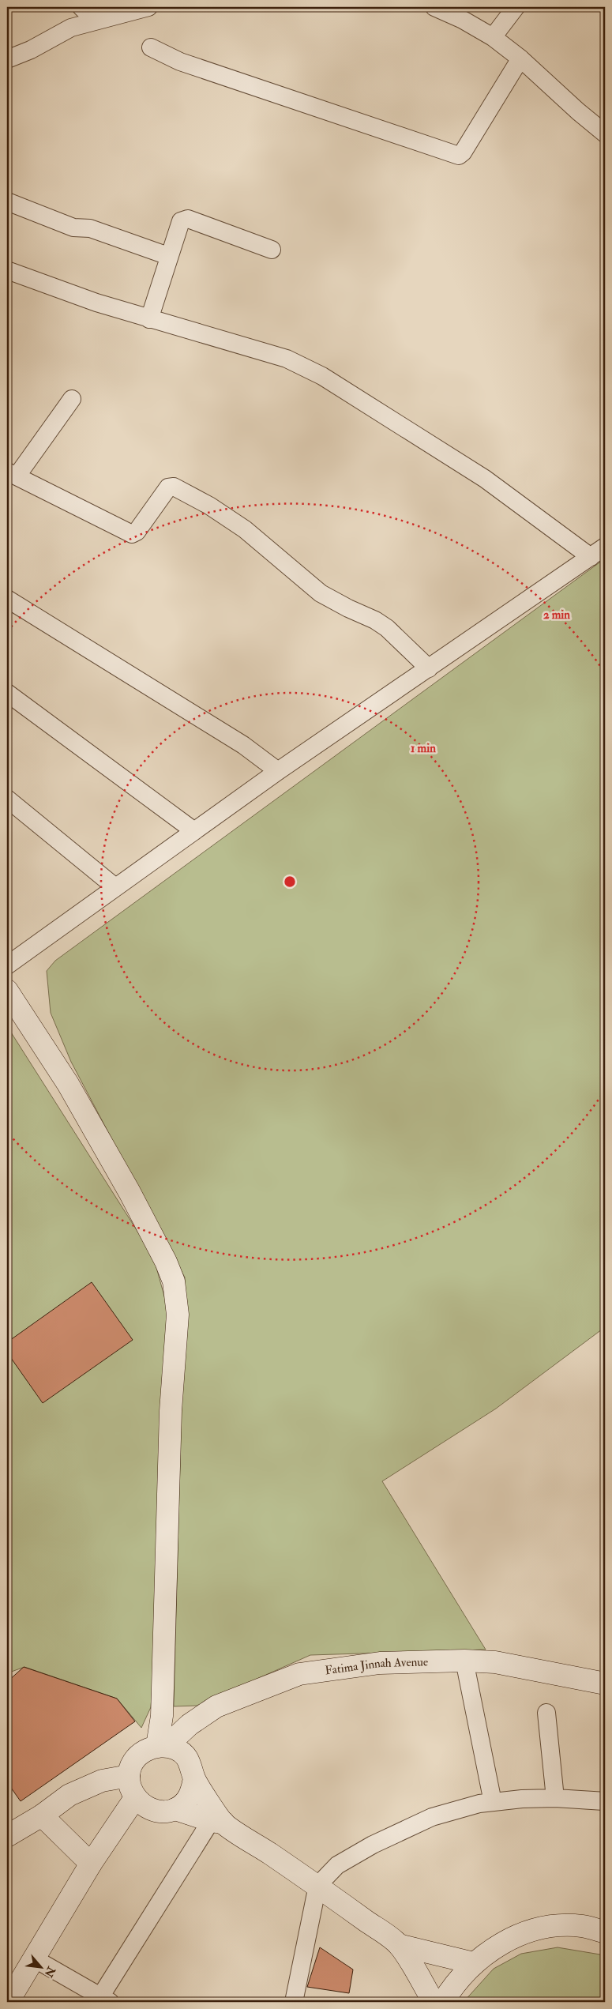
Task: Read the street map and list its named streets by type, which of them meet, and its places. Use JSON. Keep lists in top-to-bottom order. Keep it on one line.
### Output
{"streets":{"street":["Fatima Jinnah Avenue"]},"north":"bottom right","rings":["2 min","1 min"]}
